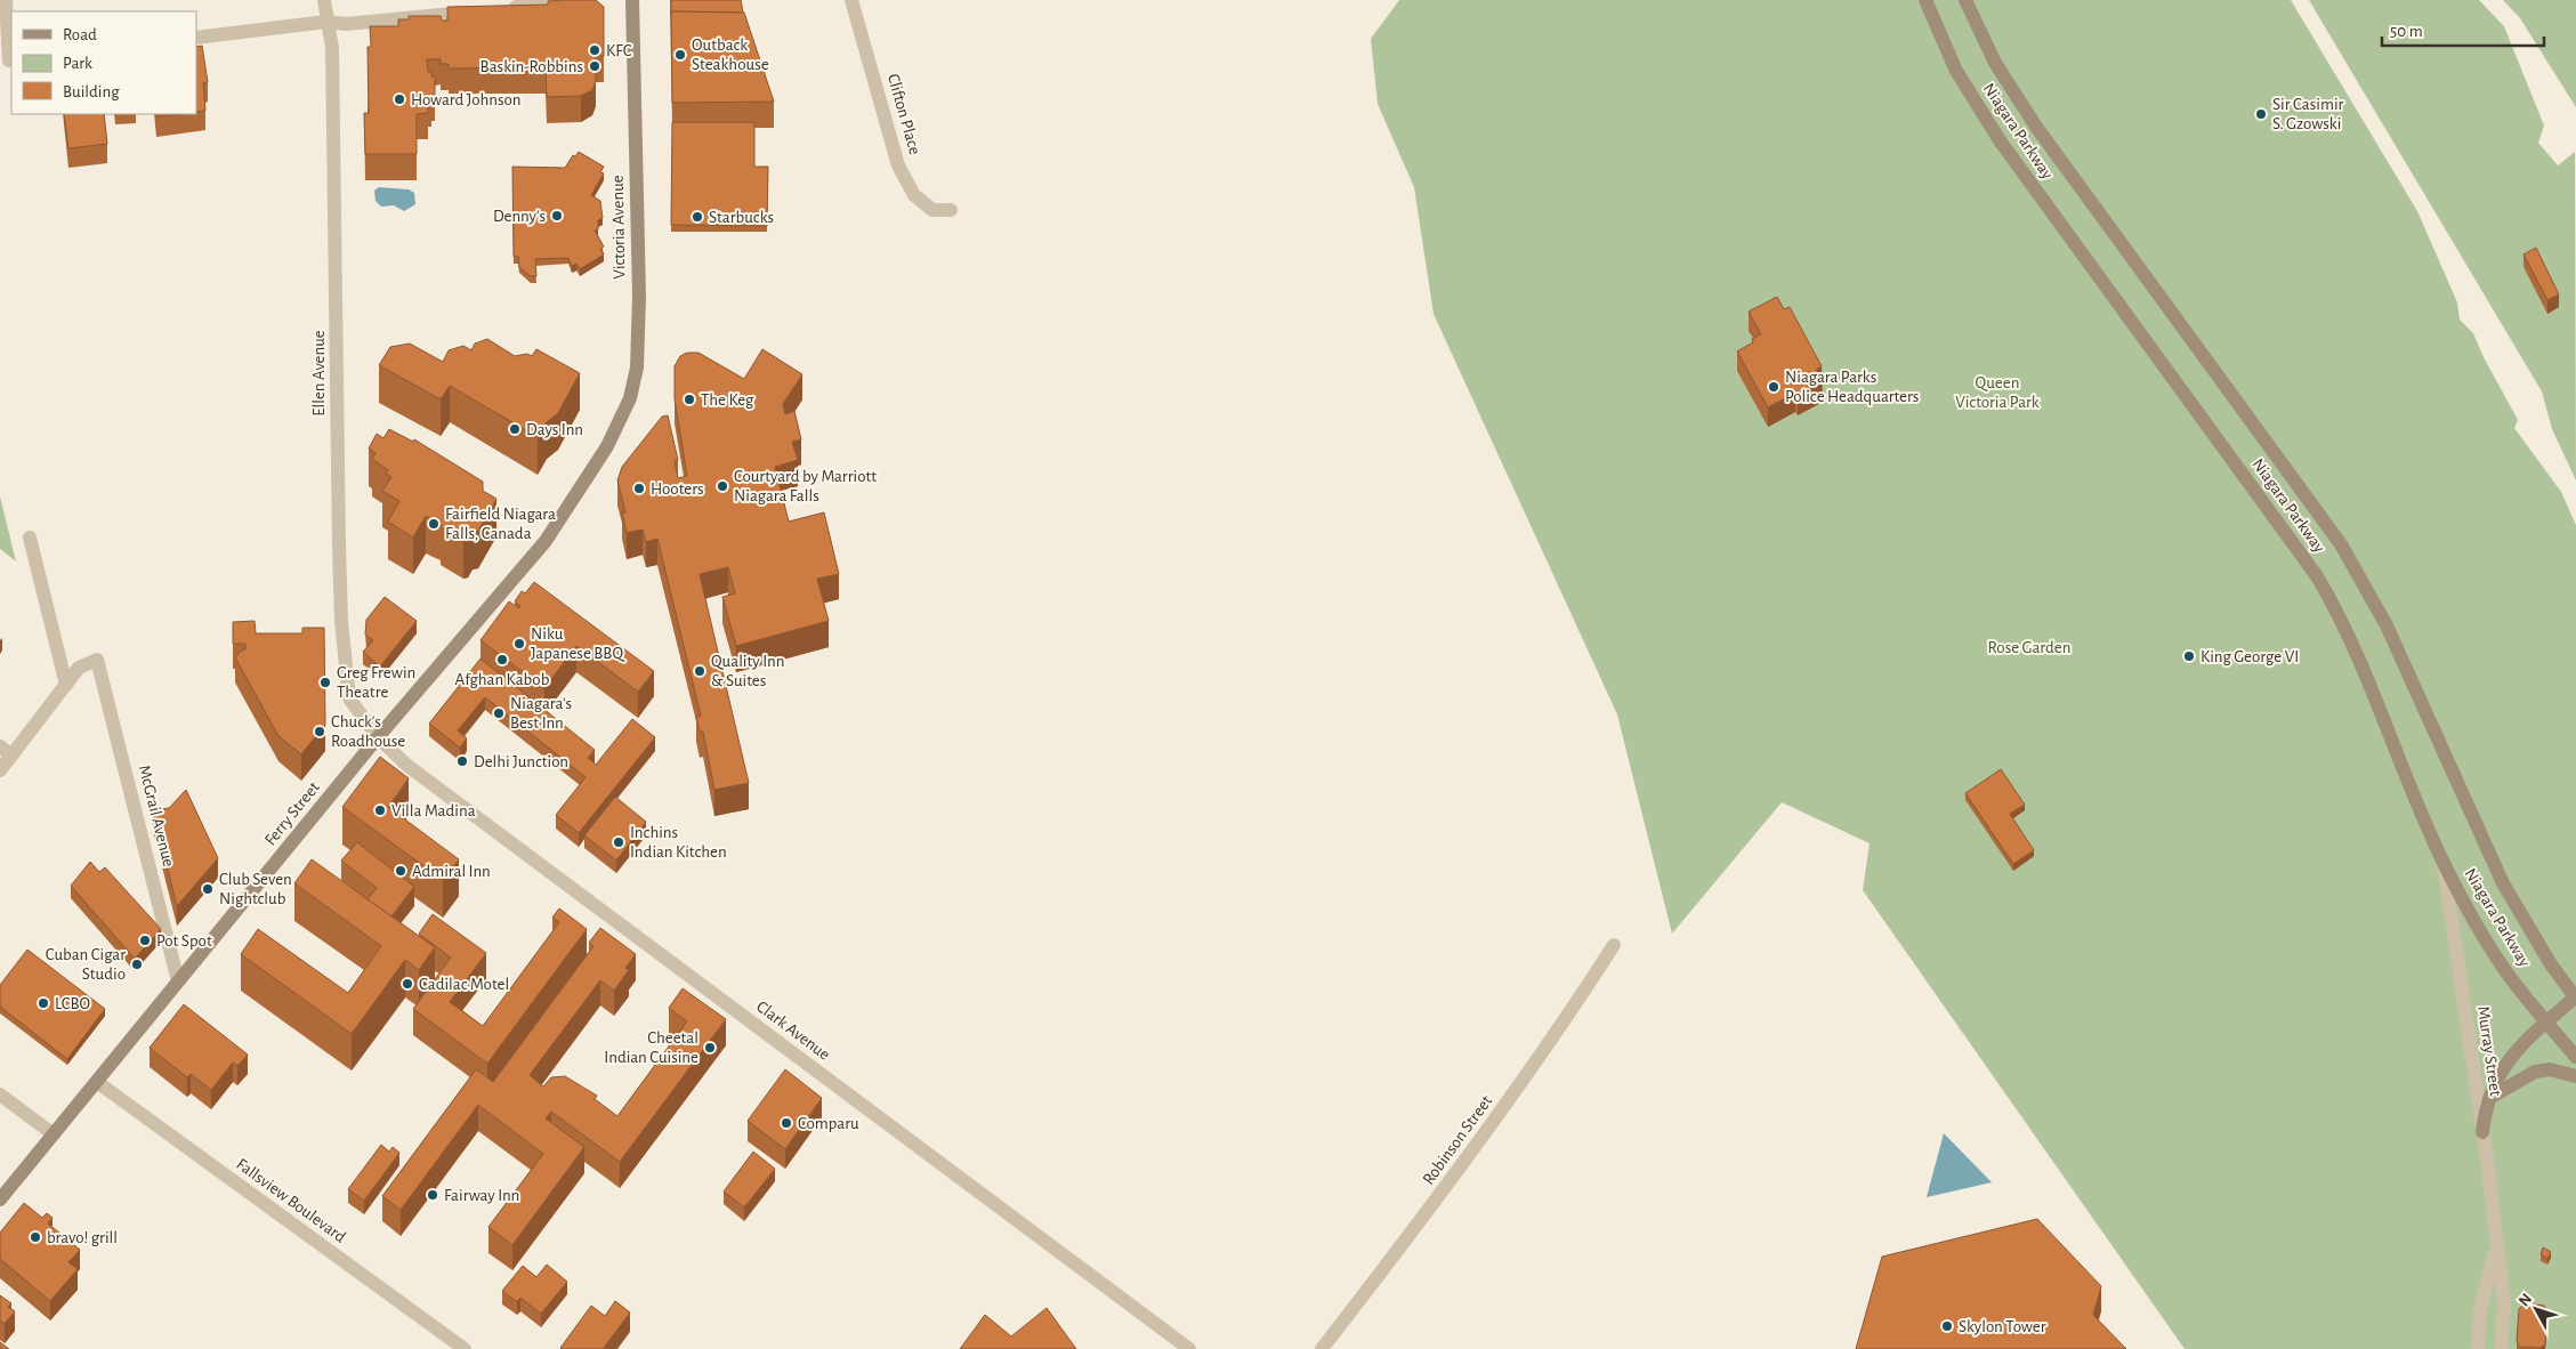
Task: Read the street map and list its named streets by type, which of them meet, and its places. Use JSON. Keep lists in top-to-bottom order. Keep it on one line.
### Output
{"streets":{"main road":["Niagara Parkway","Victoria Avenue","Ferry Street"],"street":["Clifton Place","Ellen Avenue","McGrail Avenue","Clark Avenue","Murray Street","Robinson Street","Fallsview Boulevard"]},"crossings":[["Niagara Parkway","Murray Street"],["Victoria Avenue","Ferry Street"],["Ellen Avenue","Ferry Street"],["Ellen Avenue","Clark Avenue"],["Ferry Street","McGrail Avenue"],["Ferry Street","Clark Avenue"],["Ferry Street","Fallsview Boulevard"]],"parks":["Queen Victoria Park","Rose Garden"],"places":["KFC","Outback Steakhouse","Baskin-Robbins","Howard Johnson","Sir Casimir S. Gzowski","Denny's","Starbucks","Niagara Parks Police Headquarters","The Keg","Days Inn","Courtyard by Marriott Niagara Falls","Hooters","Fairfield Niagara Falls, Canada","Niku Japanese BBQ","King George VI","Afghan Kabob","Quality Inn & Suites","Greg Frewin Theatre","Niagara's Best Inn","Chuck's Roadhouse","Delhi Junction","Villa Madina","Inchins Indian Kitchen","Admiral Inn","Club Seven Nightclub","Pot Spot","Cuban Cigar Studio","Cadilac Motel","LCBO","Cheetal Indian Cuisine","Comparu","Fairway Inn","bravo! grill","Skylon Tower"],"legend":["Road","Park","Building"],"scale_bar":"50 m","north":"top left"}
